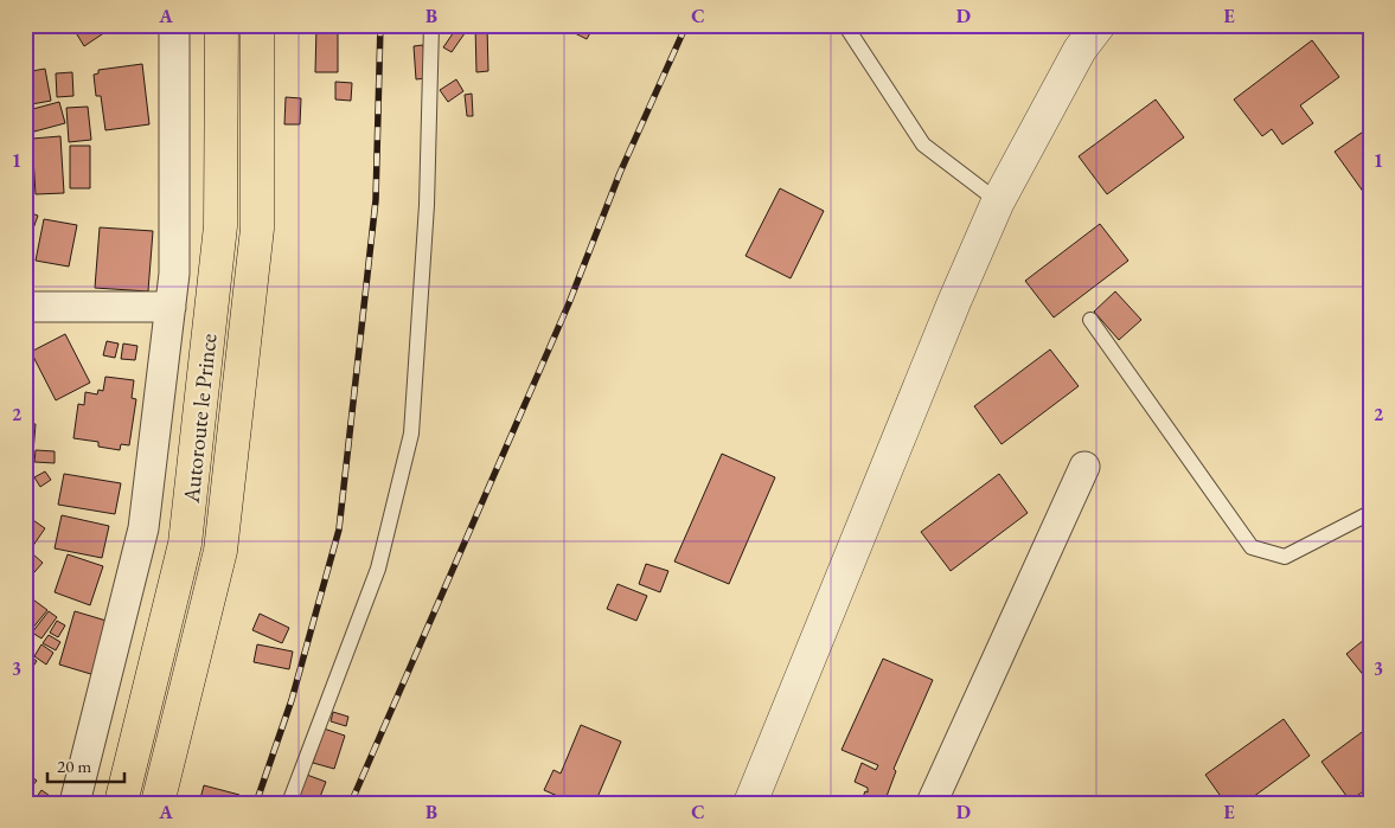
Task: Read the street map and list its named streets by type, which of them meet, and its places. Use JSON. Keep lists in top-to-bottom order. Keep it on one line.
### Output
{"streets":{"main road":["Autoroute le Prince"]},"scale_bar":"20 m","grid":{"columns":["A","B","C","D","E"],"rows":["1","2","3"]}}
